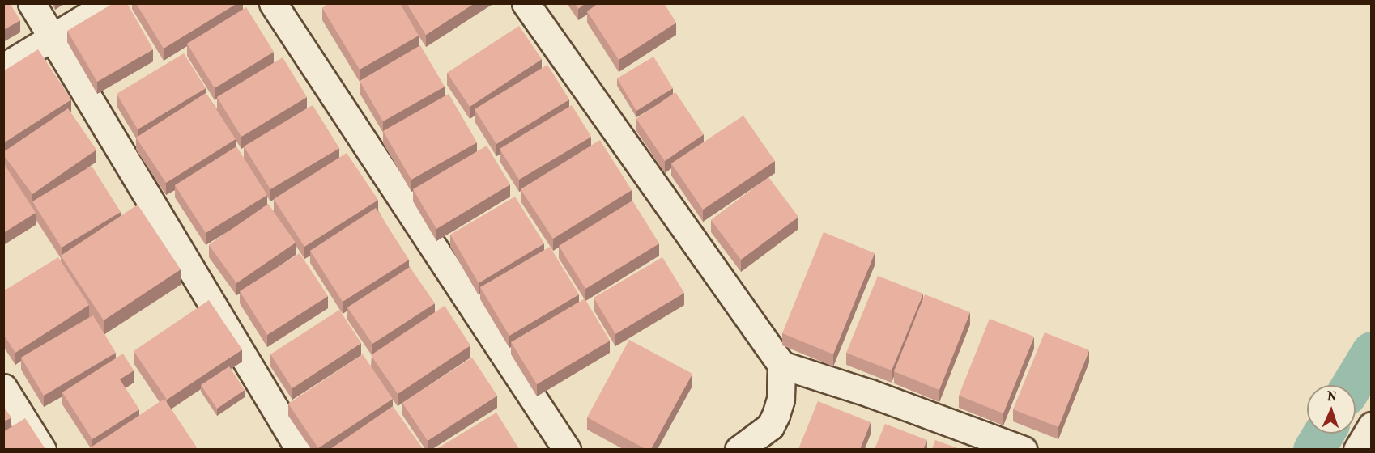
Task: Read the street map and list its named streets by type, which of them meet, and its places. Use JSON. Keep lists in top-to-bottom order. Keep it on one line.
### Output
{"north":"top"}
